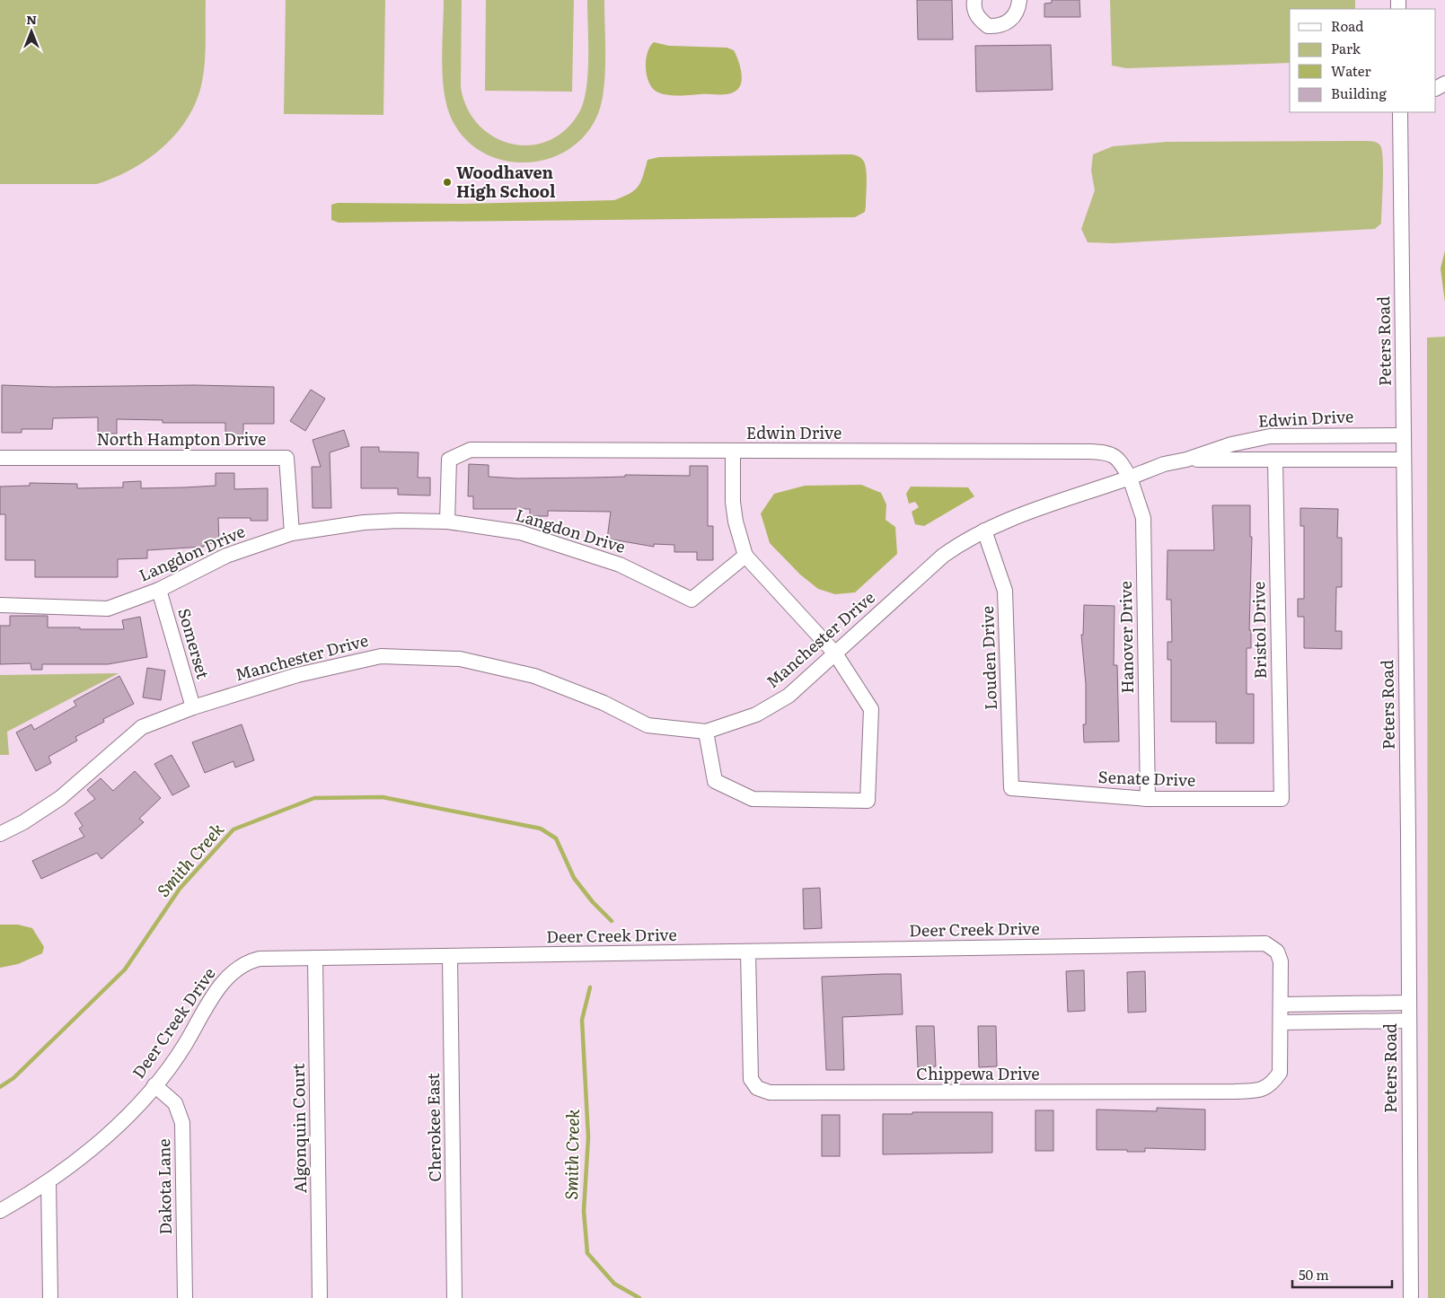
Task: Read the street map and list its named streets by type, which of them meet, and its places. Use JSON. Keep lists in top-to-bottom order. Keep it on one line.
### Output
{"streets":{"street":["Peters Road","Edwin Drive","North Hampton Drive","Langdon Drive","Bristol Drive","Hanover Drive","Manchester Drive","Somerset","Louden Drive","Senate Drive","Deer Creek Drive","Chippewa Drive","Cherokee East","Algonquin Court","Dakota Lane"]},"crossings":[["Peters Road","Edwin Drive"],["Edwin Drive","Langdon Drive"],["Edwin Drive","Bristol Drive"],["Edwin Drive","Hanover Drive"],["Edwin Drive","Manchester Drive"],["North Hampton Drive","Langdon Drive"],["Langdon Drive","Somerset"],["Bristol Drive","Senate Drive"],["Hanover Drive","Manchester Drive"],["Hanover Drive","Senate Drive"],["Manchester Drive","Somerset"],["Manchester Drive","Louden Drive"],["Louden Drive","Senate Drive"],["Deer Creek Drive","Chippewa Drive"],["Deer Creek Drive","Cherokee East"],["Deer Creek Drive","Algonquin Court"],["Deer Creek Drive","Dakota Lane"]],"water":["Smith Creek"],"places":["Woodhaven High School"],"legend":["Road","Park","Water","Building"],"scale_bar":"50 m","north":"top"}
